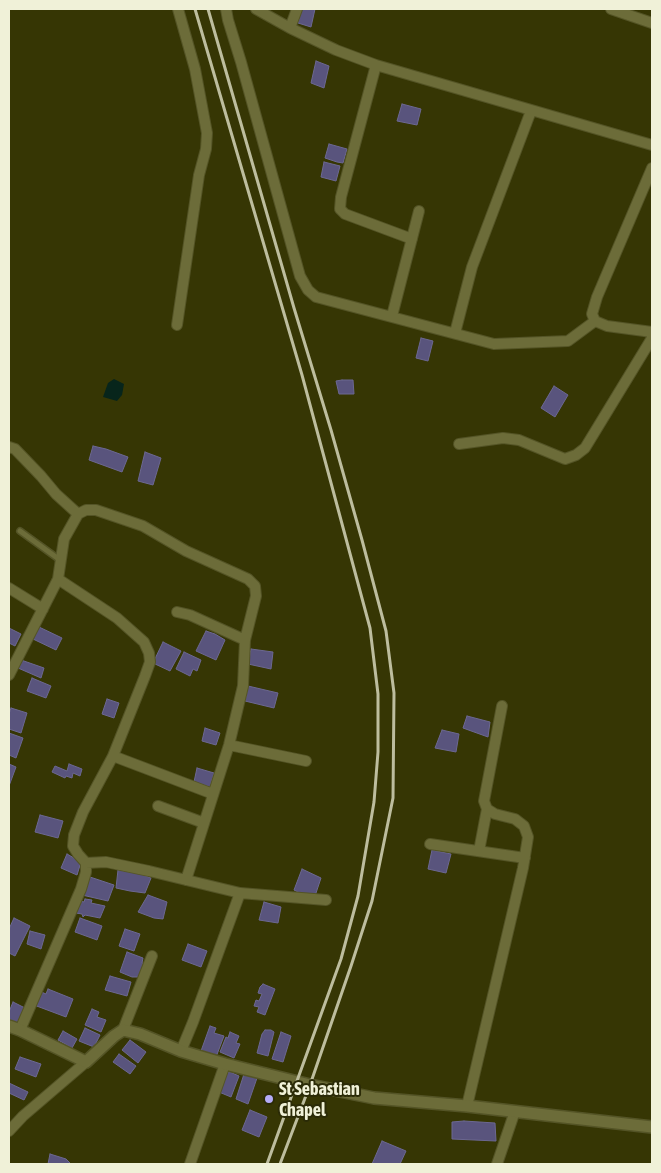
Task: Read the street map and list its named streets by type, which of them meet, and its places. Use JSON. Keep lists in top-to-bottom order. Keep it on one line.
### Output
{"places":["St Sebastian Chapel"]}
